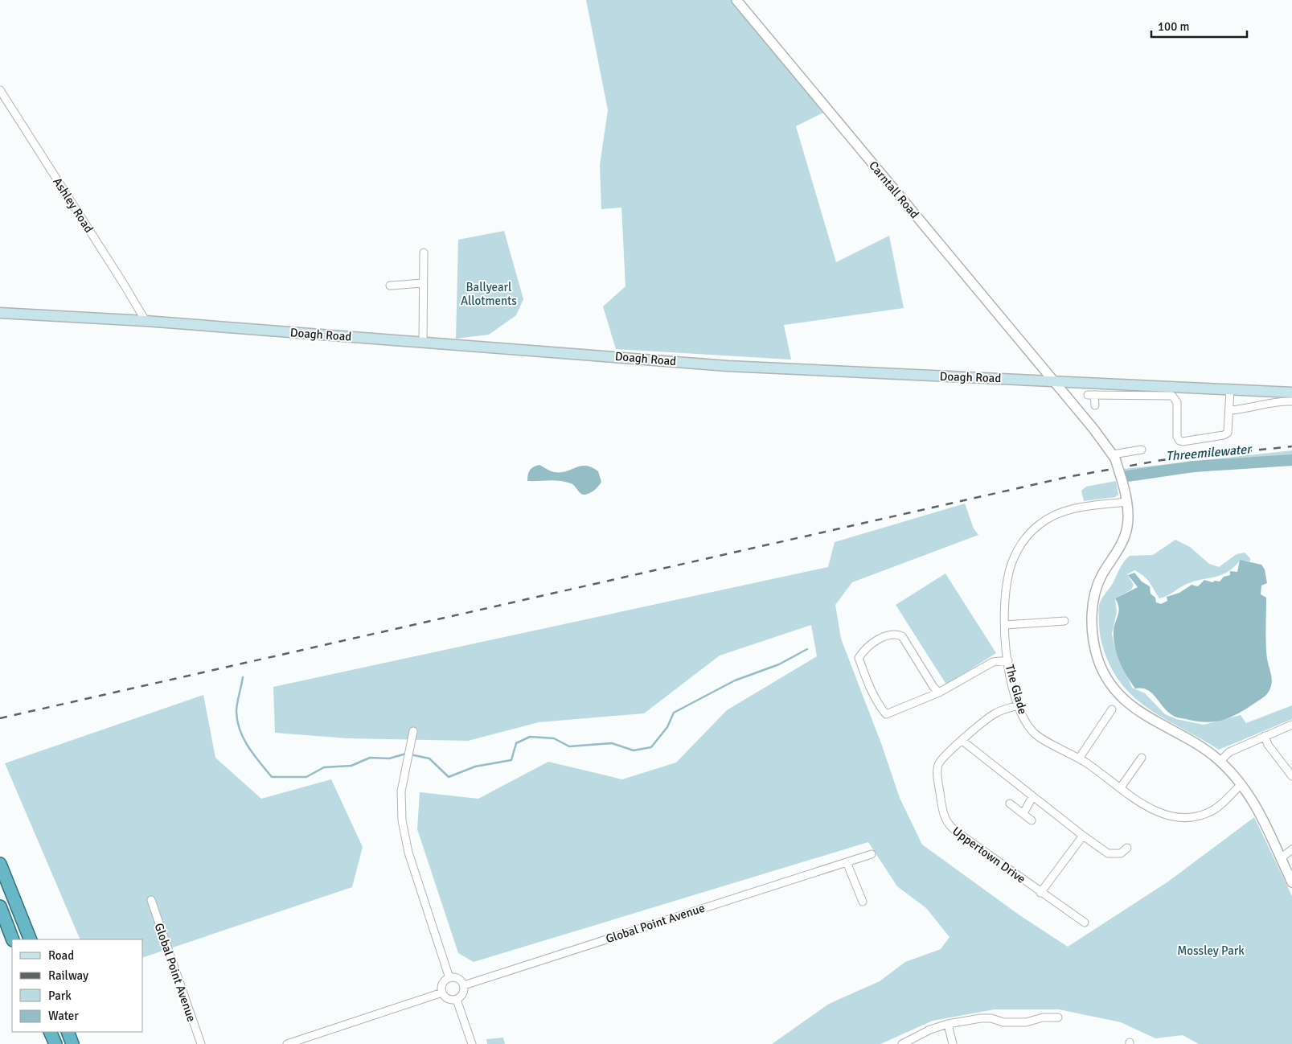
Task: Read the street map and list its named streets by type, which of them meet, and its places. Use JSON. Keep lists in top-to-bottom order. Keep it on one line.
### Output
{"streets":{"main road":["Doagh Road"],"street":["Carntall Road","Ashley Road","The Glade","Uppertown Drive","Global Point Avenue"]},"crossings":[["Carntall Road","Doagh Road"],["Ashley Road","Doagh Road"],["The Glade","Uppertown Drive"]],"water":["Threemilewater"],"parks":["Ballyearl Allotments","Mossley Park"],"legend":["Road","Railway","Park","Water"],"scale_bar":"100 m"}
